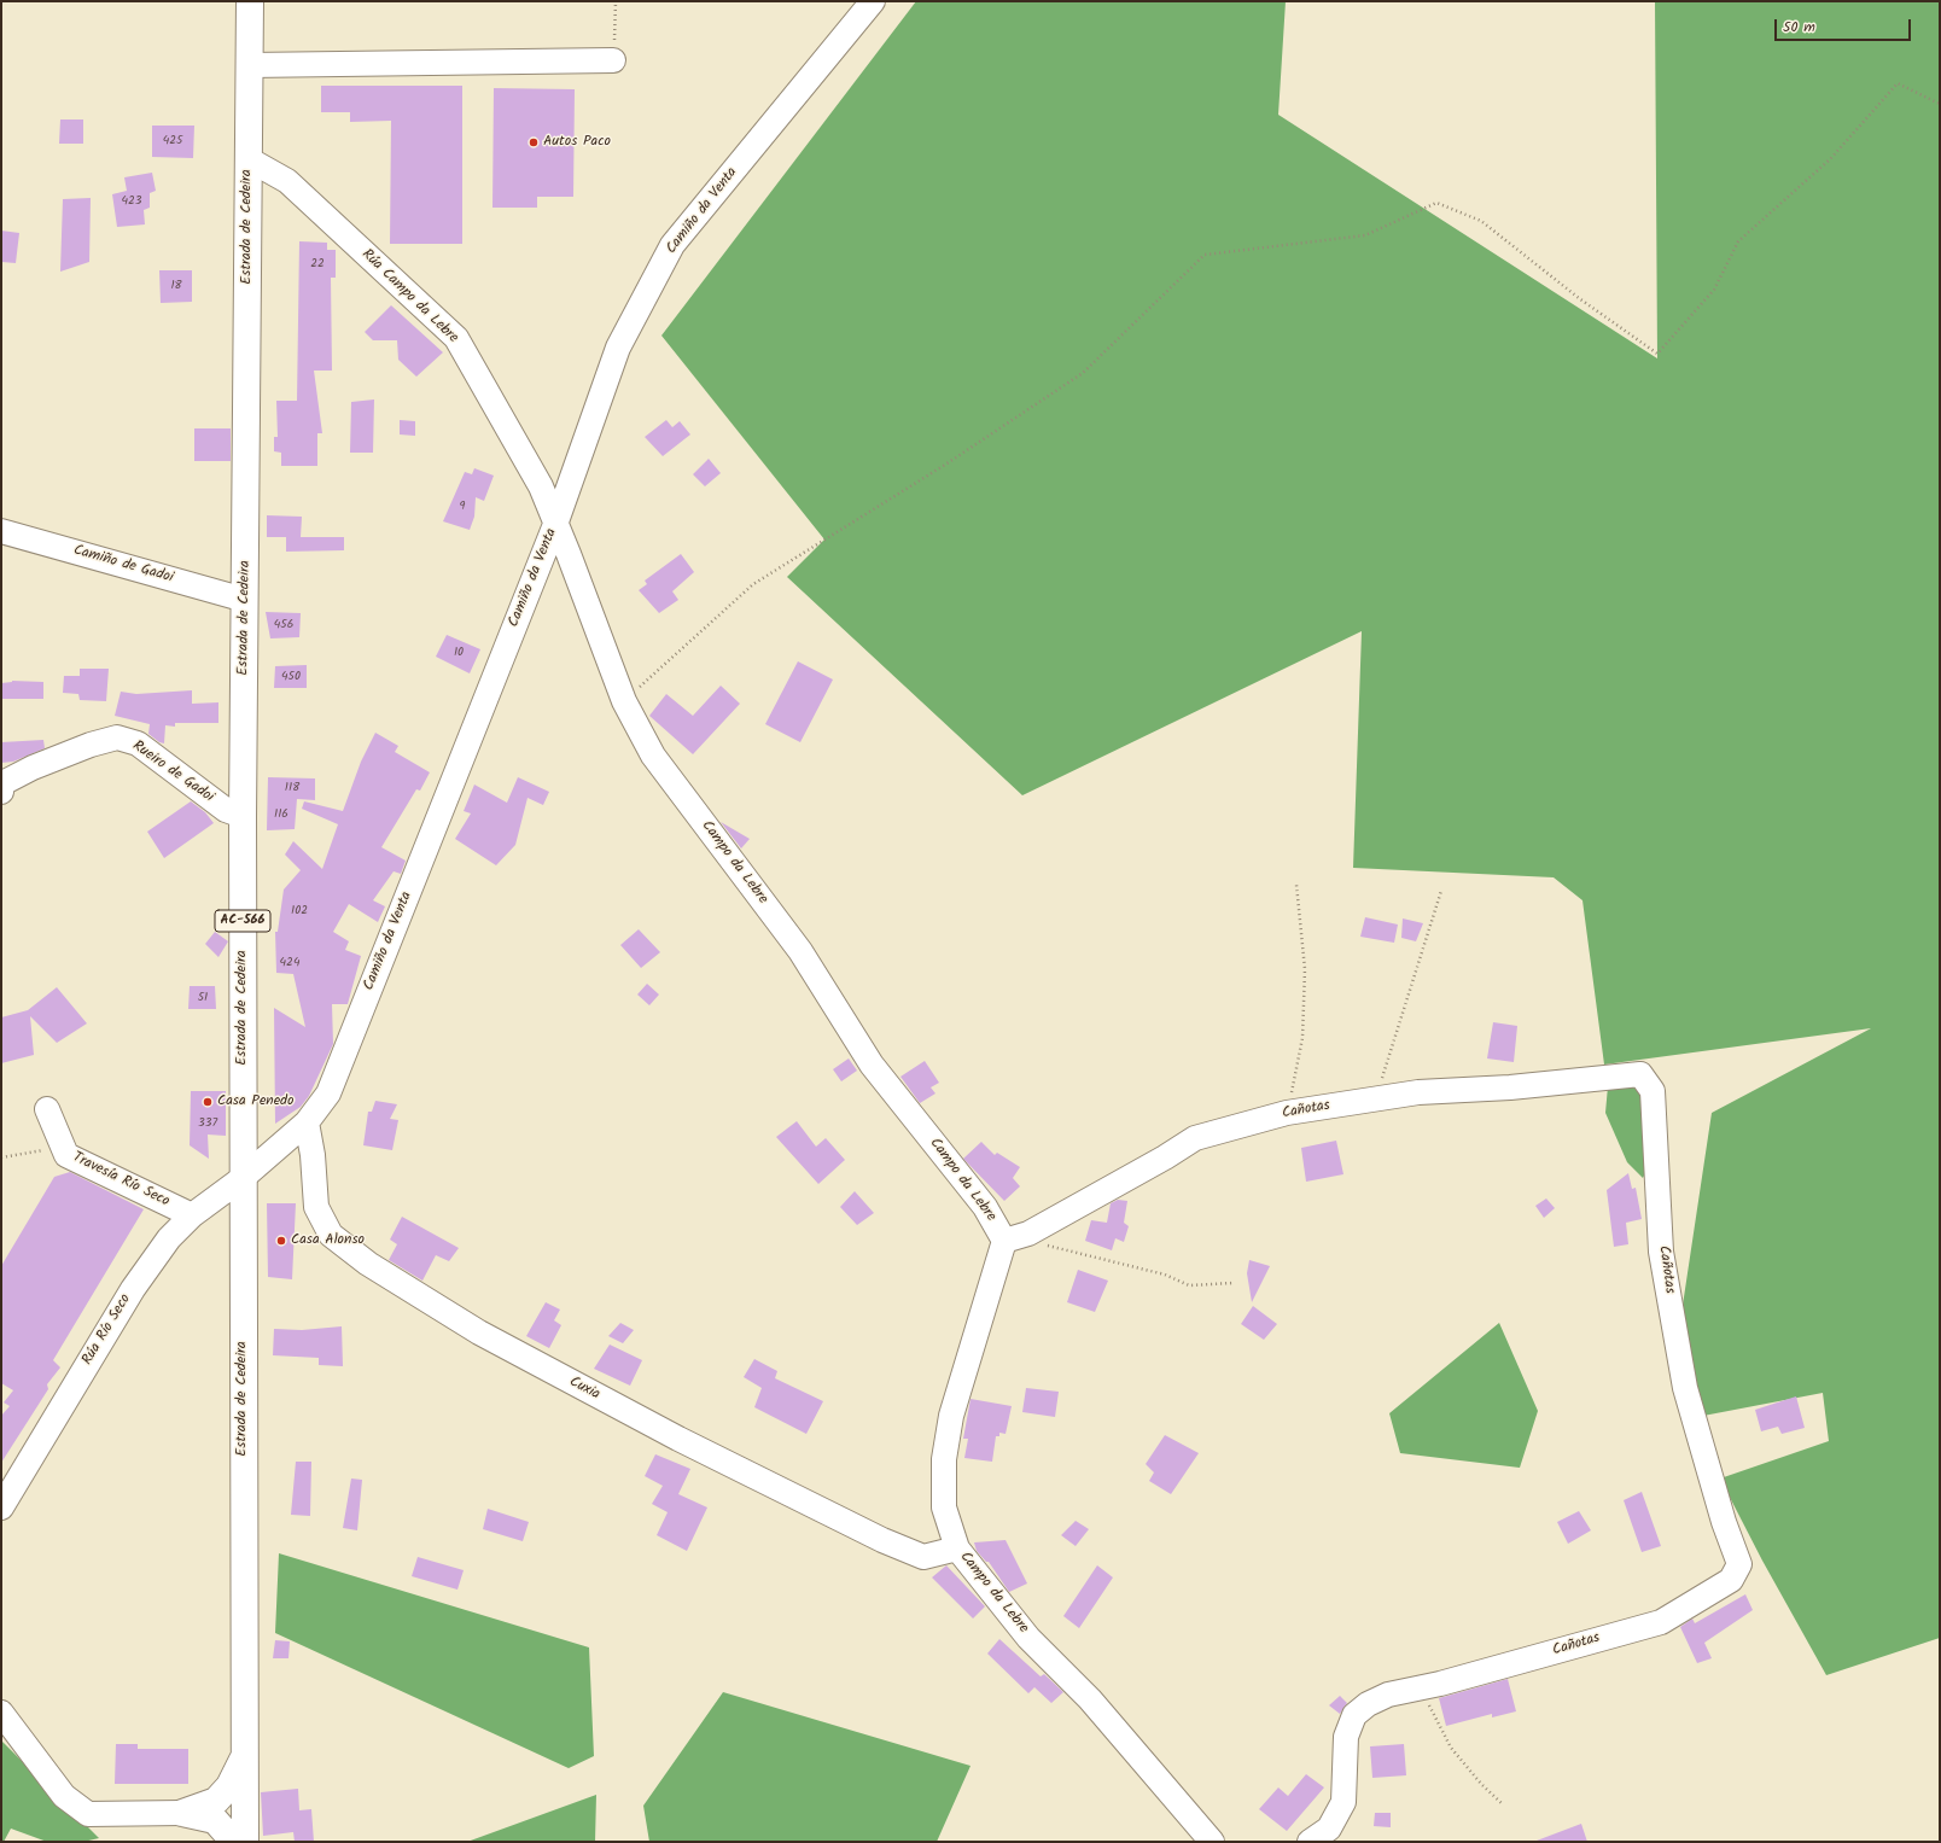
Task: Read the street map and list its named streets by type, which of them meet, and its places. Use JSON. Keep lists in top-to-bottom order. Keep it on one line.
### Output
{"streets":{"main road":["Estrada de Cedeira","AC-566"],"street":["Camiño da Venta","Rúa Campo da Lebre","Camiño de Gadoi","Rueiro de Gadoi","Campo da Lebre","Cañotas","Travesía Río Seco","Rúa Río Seco","Cuxia"]},"crossings":[["Camiño da Venta","Estrada de Cedeira"],["Camiño da Venta","Rúa Campo da Lebre"],["Camiño da Venta","Campo da Lebre"],["Camiño da Venta","Rúa Río Seco"],["Camiño da Venta","Cuxia"],["Estrada de Cedeira","Rúa Campo da Lebre"],["Estrada de Cedeira","Camiño de Gadoi"],["Estrada de Cedeira","Rueiro de Gadoi"],["Estrada de Cedeira","Rúa Río Seco"],["Rúa Campo da Lebre","Campo da Lebre"],["Campo da Lebre","Cañotas"],["Campo da Lebre","Cuxia"],["Travesía Río Seco","Rúa Río Seco"]],"places":["Autos Paco","Casa Penedo","Casa Alonso"],"house_numbers":["425","423","22","18","9","456","10","450","118","116","102","424","51","337"],"scale_bar":"50 m"}
